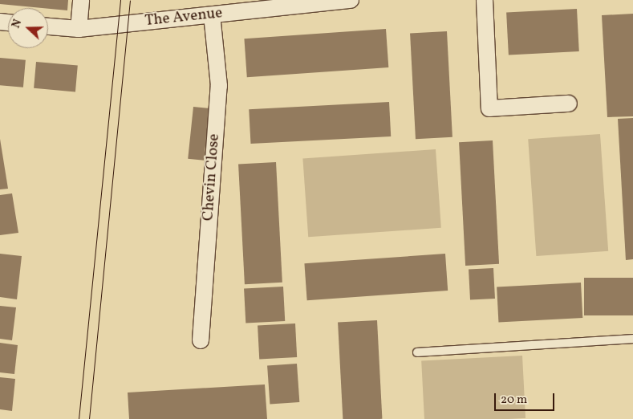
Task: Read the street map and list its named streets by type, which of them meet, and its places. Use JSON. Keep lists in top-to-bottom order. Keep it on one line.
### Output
{"streets":{"street":["The Avenue","Chevin Close"]},"crossings":[["The Avenue","Chevin Close"]],"scale_bar":"20 m","north":"left"}
